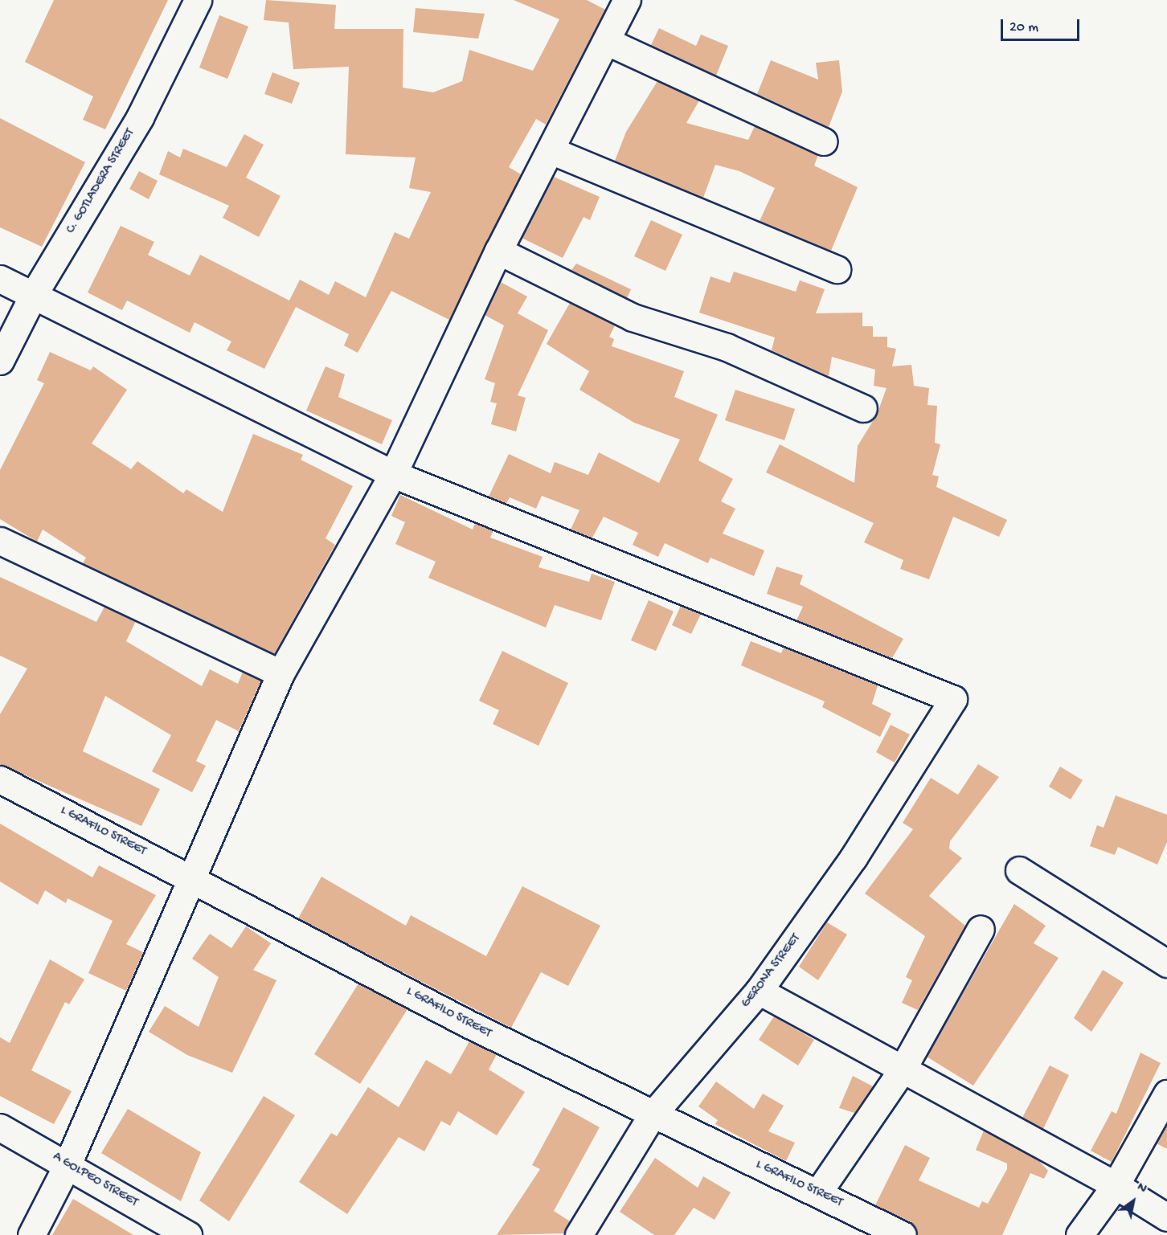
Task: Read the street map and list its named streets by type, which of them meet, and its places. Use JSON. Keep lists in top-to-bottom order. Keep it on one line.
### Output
{"streets":{"street":["C. GOTLADERA STREET","L GRAFILO STREET","GERONA STREET","A GOLPEO STREET"]},"crossings":[["L GRAFILO STREET","GERONA STREET"]],"scale_bar":"20 m","north":"top right"}
